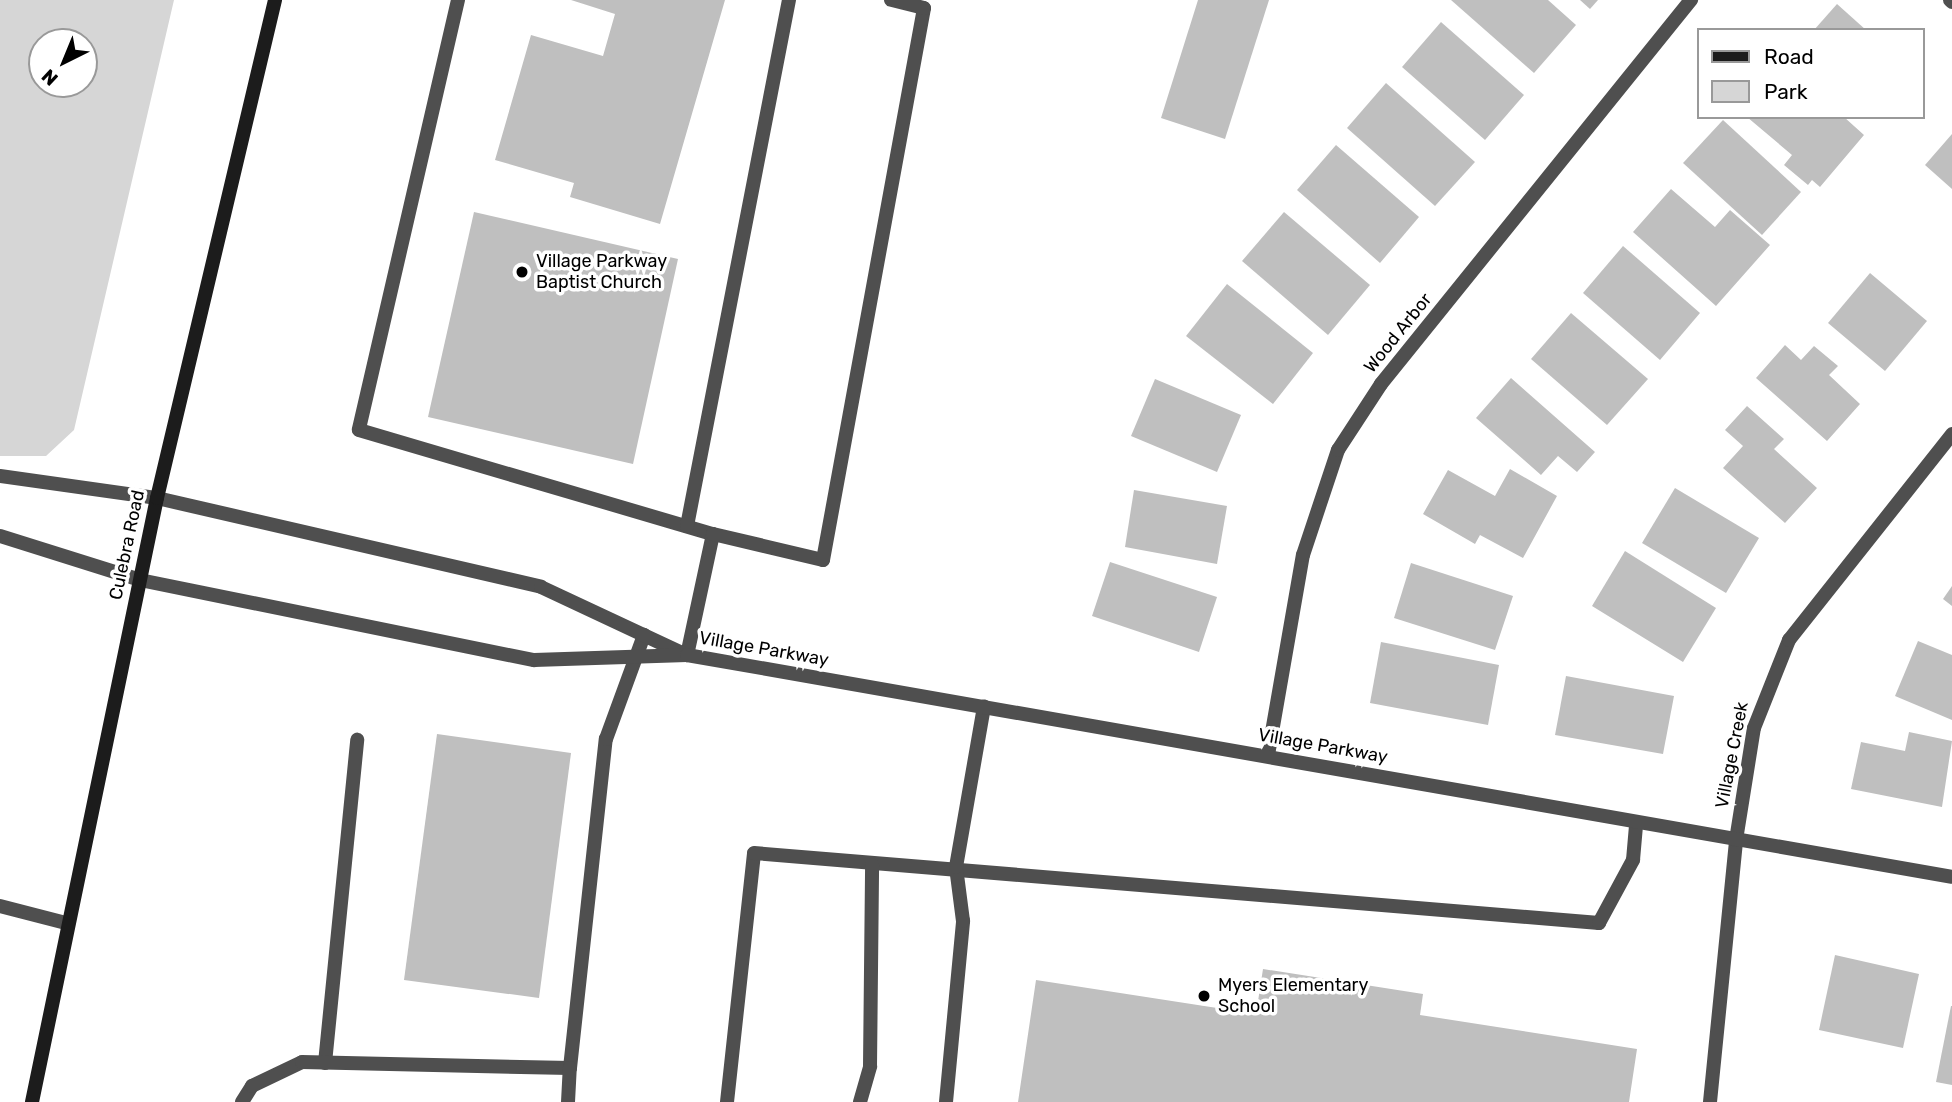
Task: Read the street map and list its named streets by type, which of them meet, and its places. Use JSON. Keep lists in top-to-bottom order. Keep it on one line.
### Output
{"streets":{"main road":["Culebra Road"],"street":["Wood Arbor","Village Parkway","Village Creek"]},"crossings":[["Wood Arbor","Village Parkway"],["Culebra Road","Village Parkway"],["Village Parkway","Village Creek"]],"places":["Village Parkway Baptist Church","Myers Elementary School"],"legend":["Road","Park"],"north":"bottom left"}
